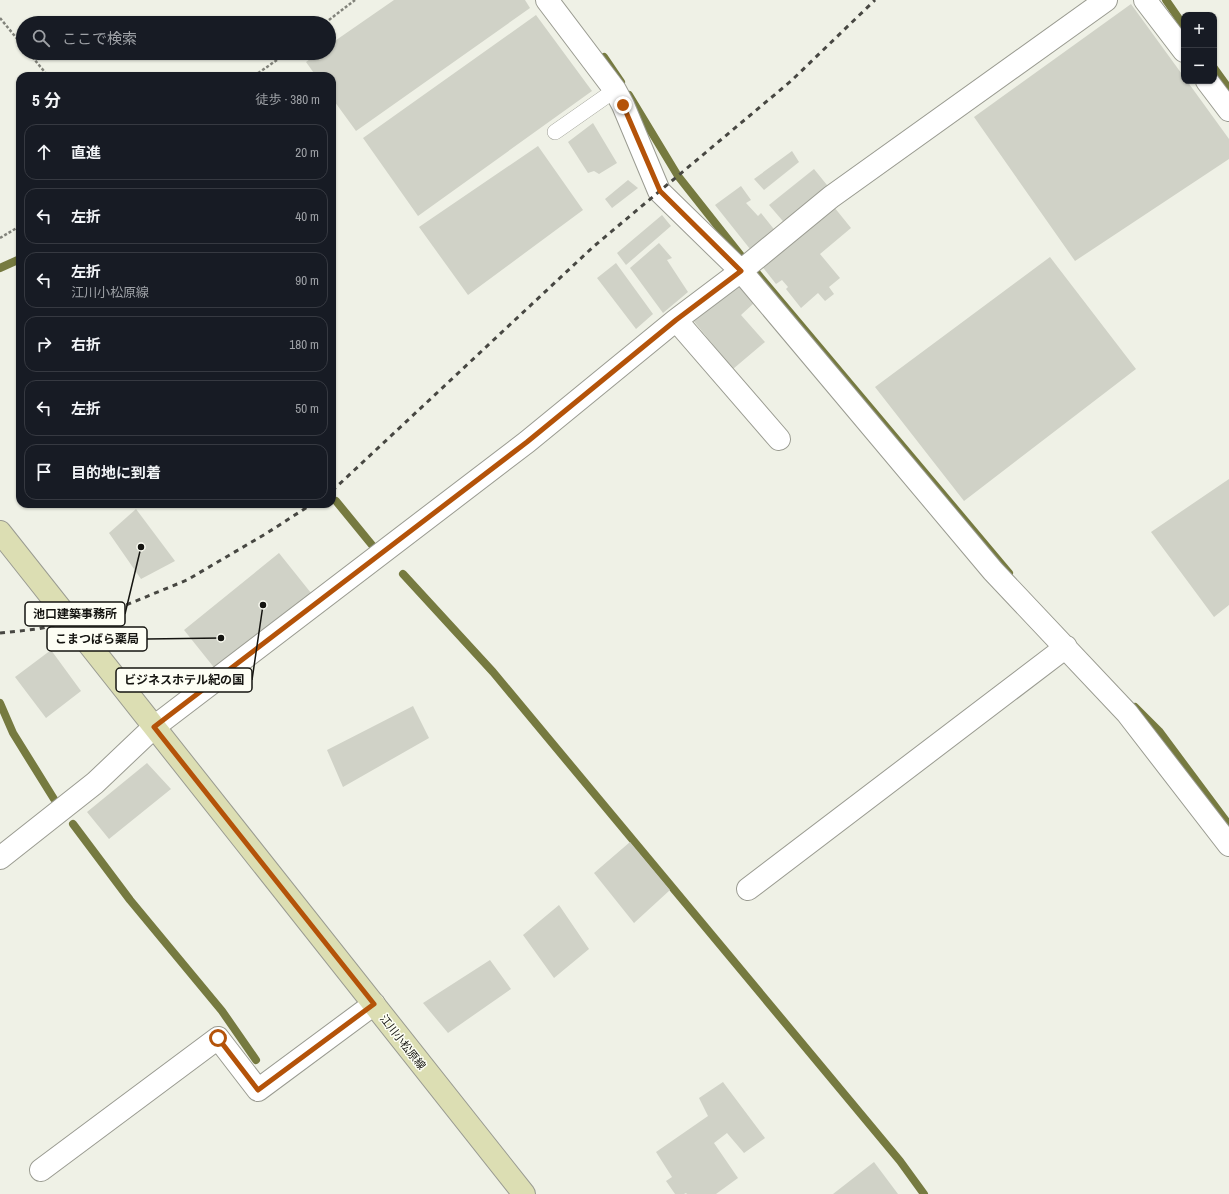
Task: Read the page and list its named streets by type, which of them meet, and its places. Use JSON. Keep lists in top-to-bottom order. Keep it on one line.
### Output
{"streets":{"main road":["江川小松原線"]},"places":["池口建築事務所","ビジネスホテル紀の国","こまつばら薬局"],"page":{"map_buttons":["+","−"],"search":"ここで検索","heading":["5 分","徒歩 · 380 m"],"list":[["直進","20 m"],["左折","40 m"],["左折","江川小松原線","90 m"],["右折","180 m"],["左折","50 m"],"目的地に到着"]}}
